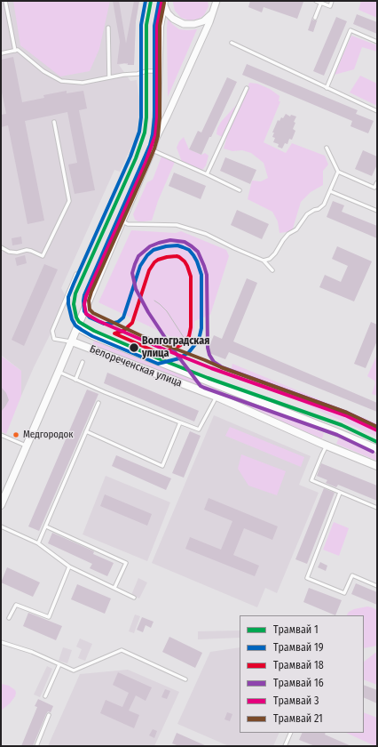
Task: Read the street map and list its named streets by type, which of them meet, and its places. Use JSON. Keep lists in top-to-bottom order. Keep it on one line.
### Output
{"streets":{"street":["Белореченская улица"]},"places":["Волгоградская улица","Медгородок"],"lines":["tram line 1","tram line 19","tram line 3","tram line 21","tram line 16","tram line 18"],"legend":["Трамвай 1","Трамвай 19","Трамвай 18","Трамвай 16","Трамвай 3","Трамвай 21"]}
